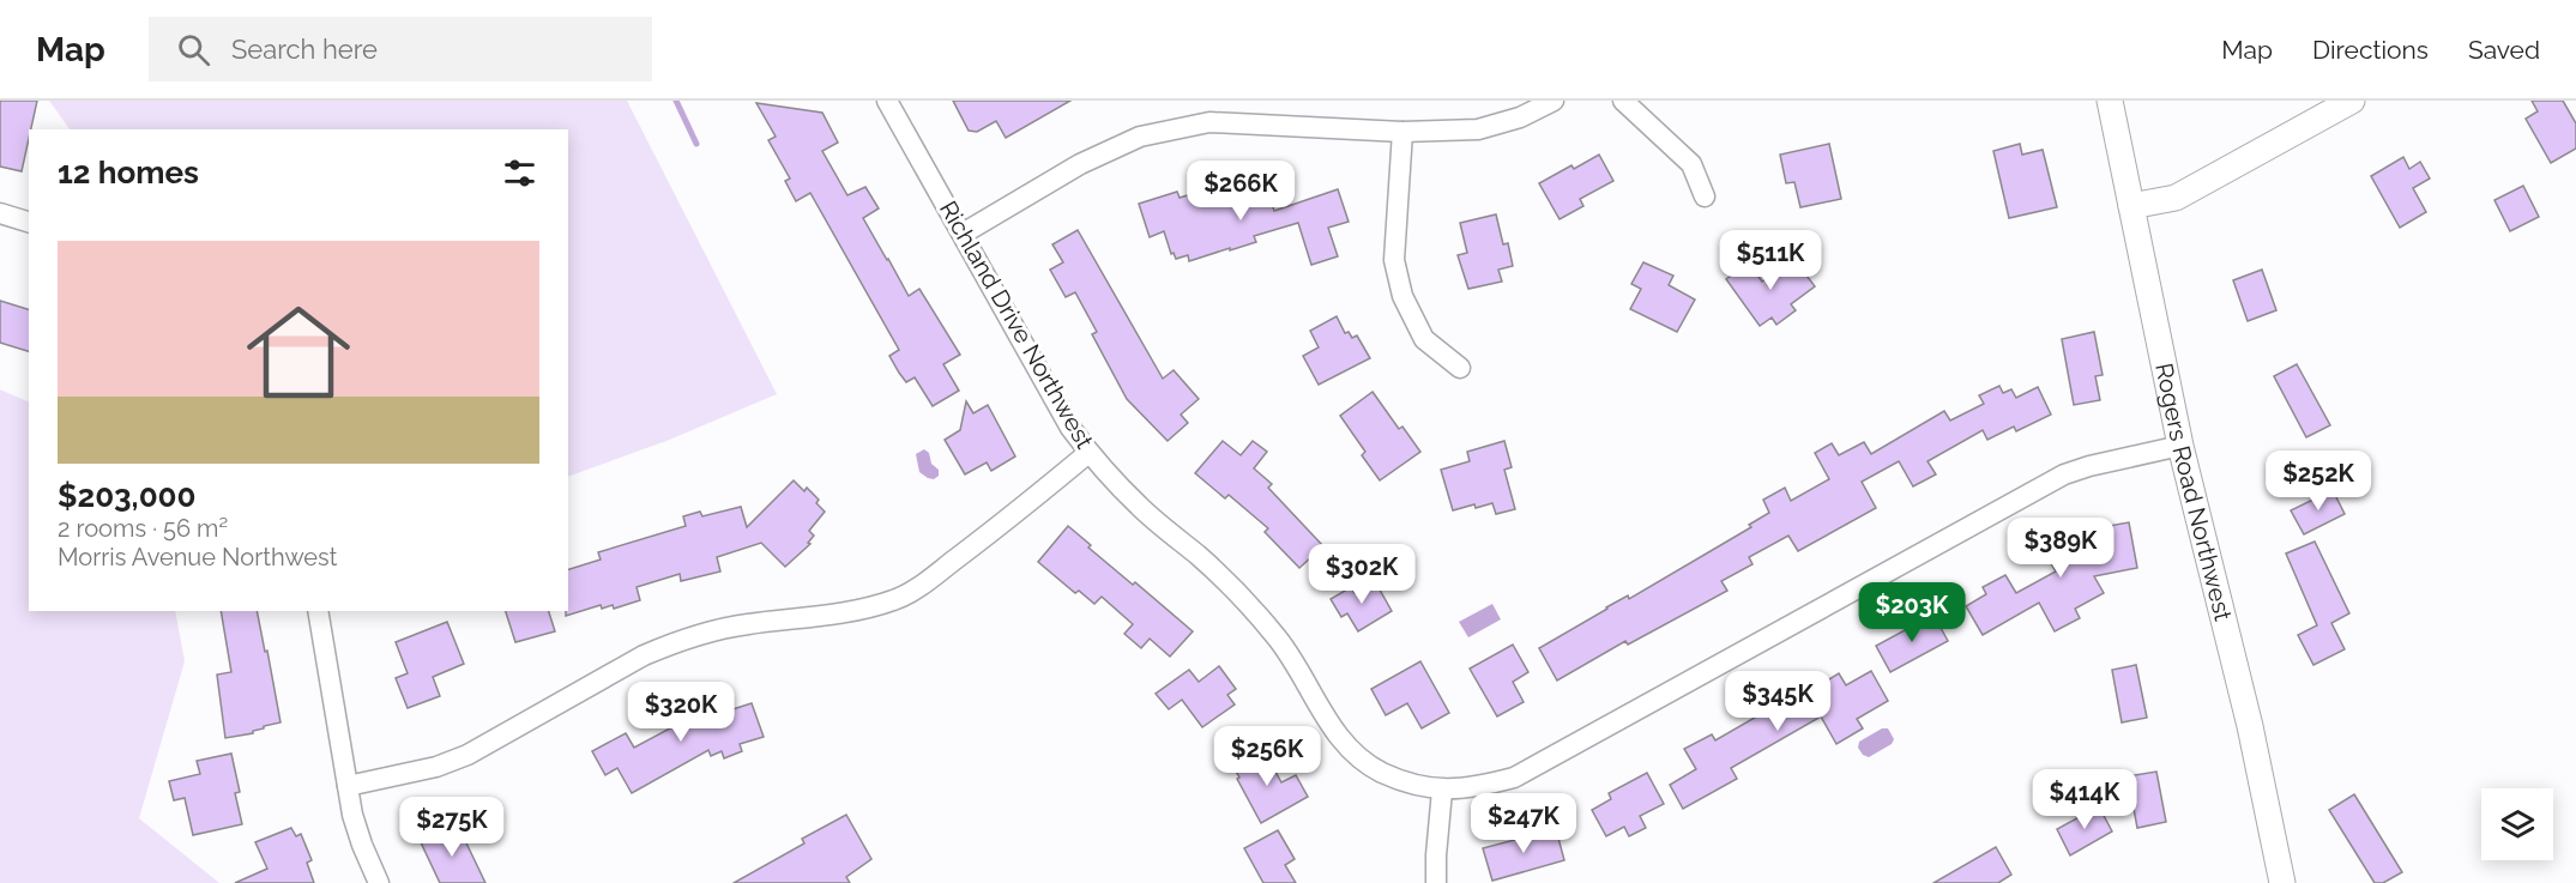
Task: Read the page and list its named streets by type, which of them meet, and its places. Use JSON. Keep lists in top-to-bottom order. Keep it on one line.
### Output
{"streets":{"street":["Richland Drive Northwest","Rogers Road Northwest"]},"crossings":[["Richland Drive Northwest","Rogers Road Northwest"]],"page":{"header":"Map","search":"Search here","nav":["Map","Directions","Saved"],"heading":"12 homes","price":["$266K","$511K","$252K","$389K","$302K","$203K","$345K","$320K","$256K","$414K","$247K","$275K"],"list":[{"name":"$203,000","note":"2 rooms · 56 m² · Morris Avenue Northwest"}]}}
